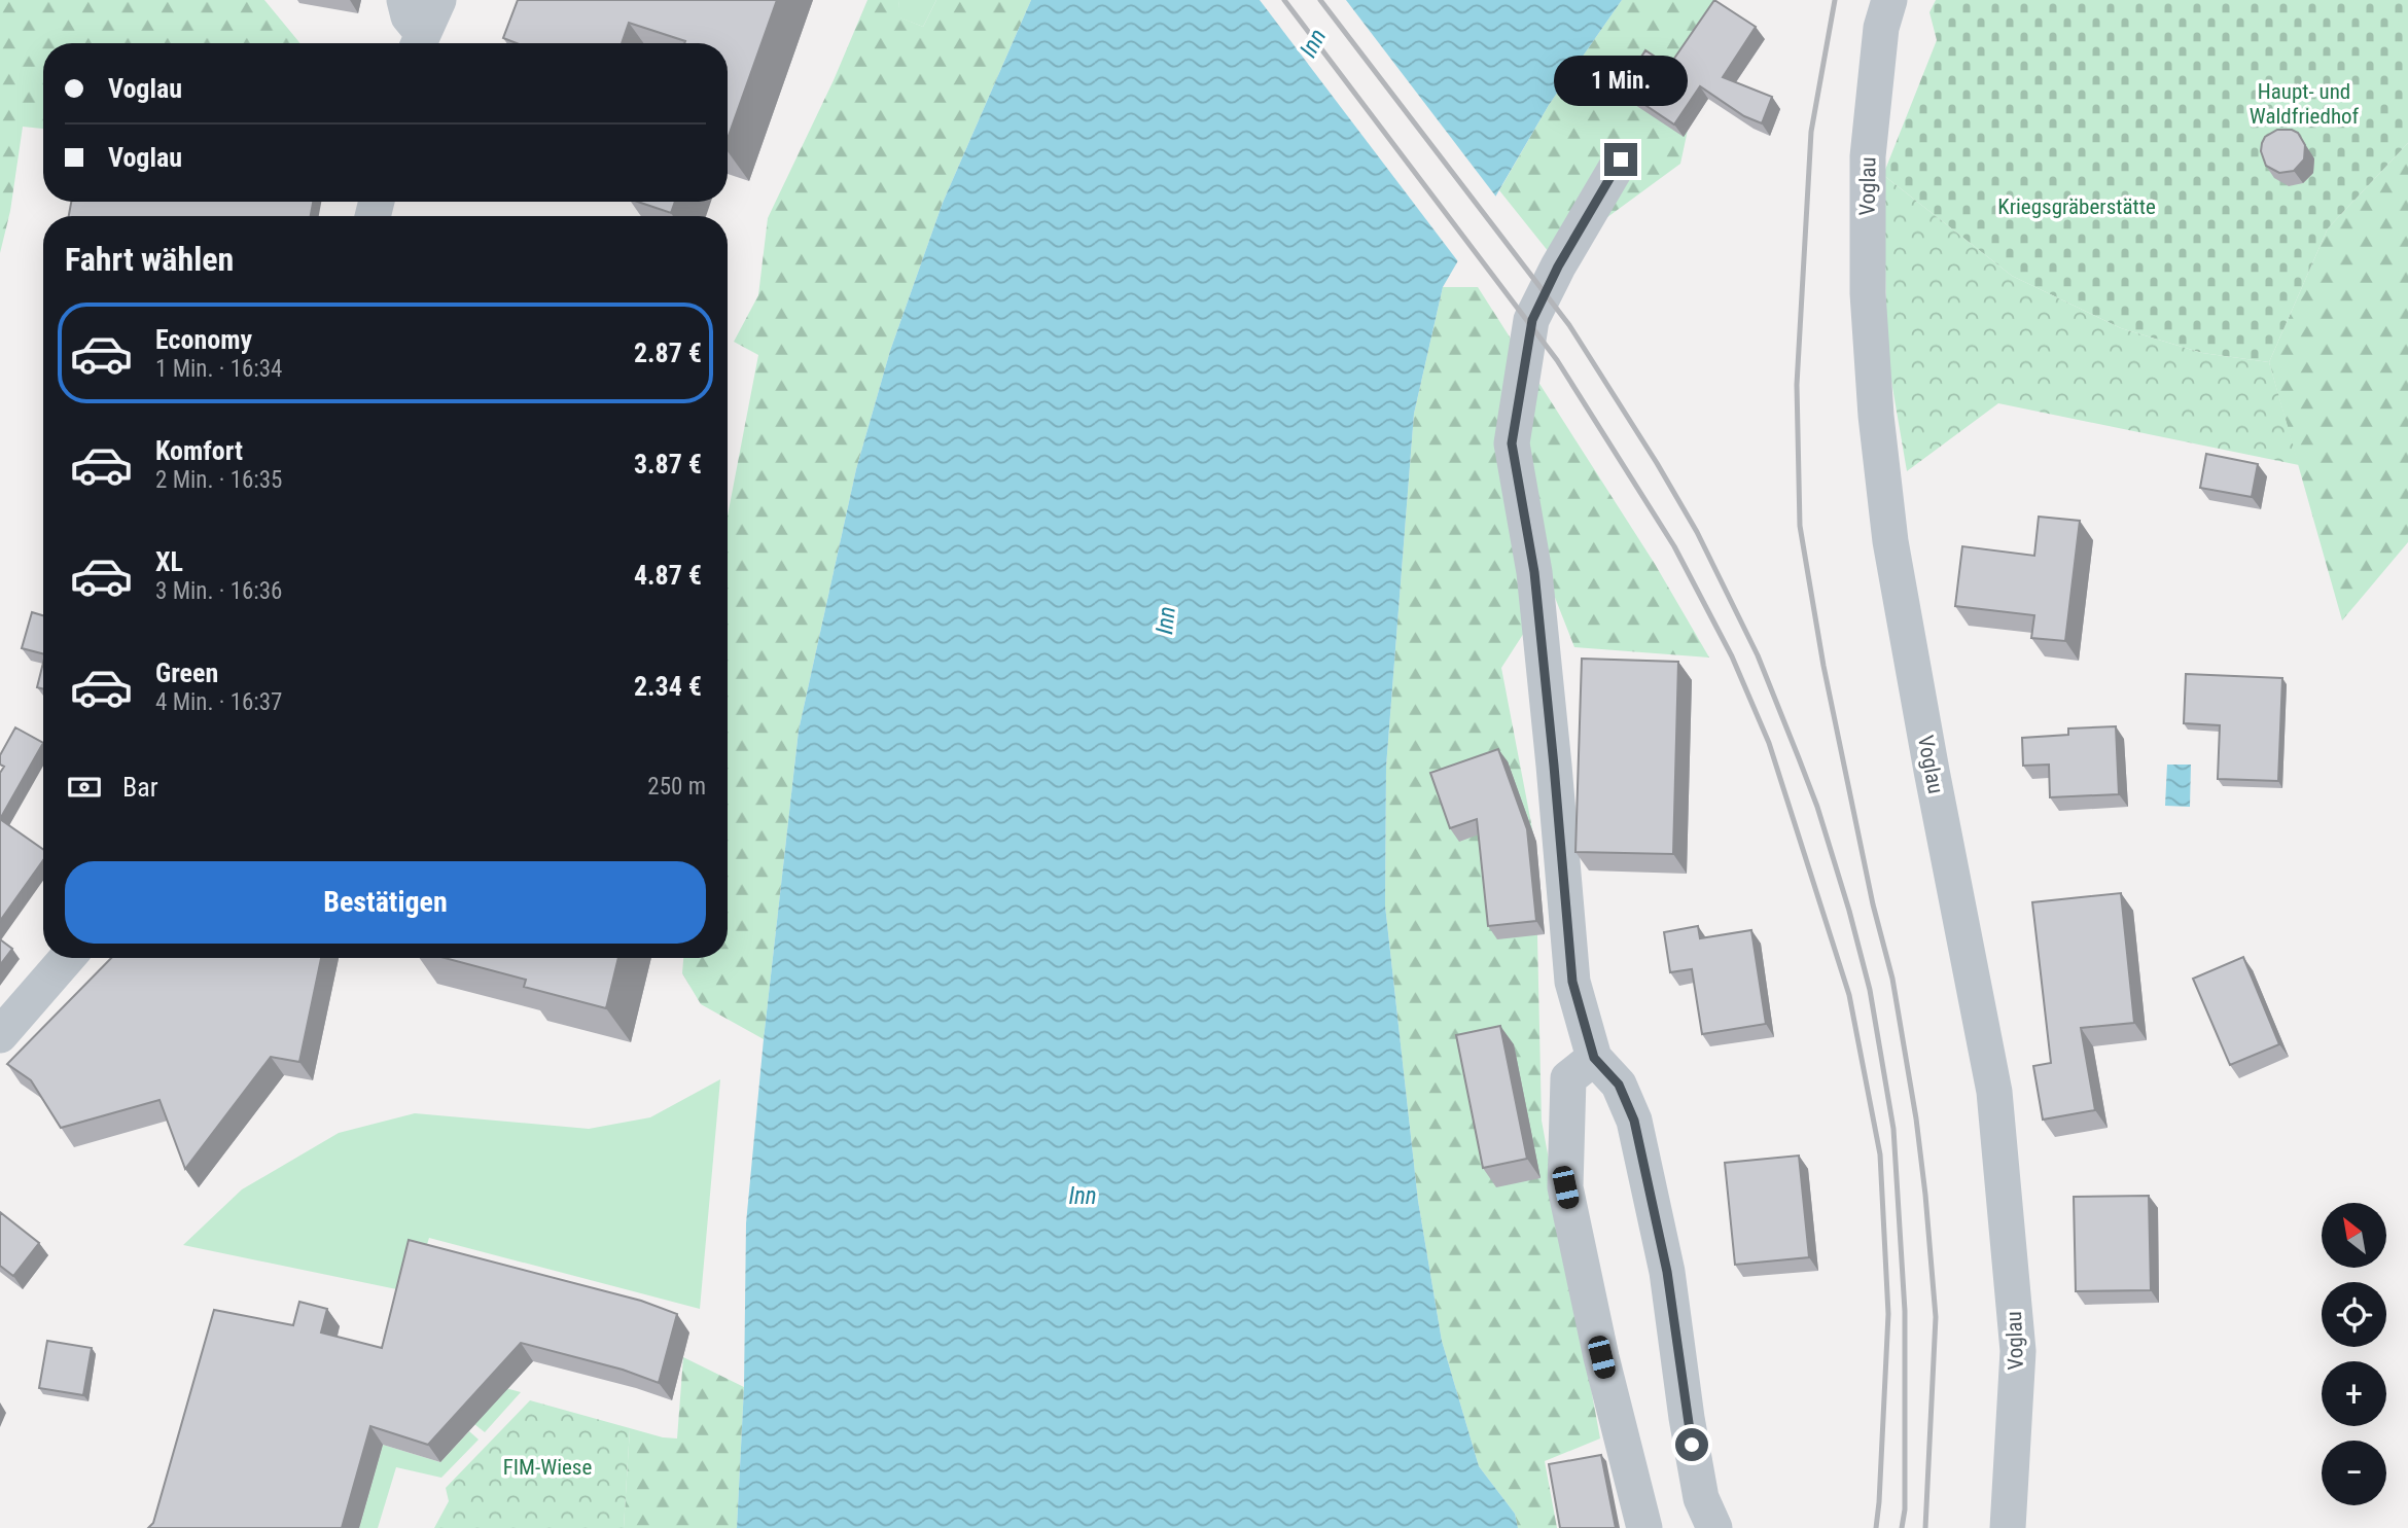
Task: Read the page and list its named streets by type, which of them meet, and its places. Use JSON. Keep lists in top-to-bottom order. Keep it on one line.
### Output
{"streets":{"street":["Voglau"]},"water":["Inn"],"parks":["Haupt- und Waldfriedhof","Kriegsgräberstätte","FIM-Wiese"],"north":"top left","page":{"banner":["Voglau","Voglau"],"bubble":"1 Min.","heading":"Fahrt wählen","list":[{"name":"Economy","note":"1 Min. · 16:34","value":"2.87 €"},{"name":"Komfort","note":"2 Min. · 16:35","value":"3.87 €"},{"name":"XL","note":"3 Min. · 16:36","value":"4.87 €"},{"name":"Green","note":"4 Min. · 16:37","value":"2.34 €"}],"pay":["Bar","250 m"],"buttons":"Bestätigen","map_buttons":["+","−"]}}
